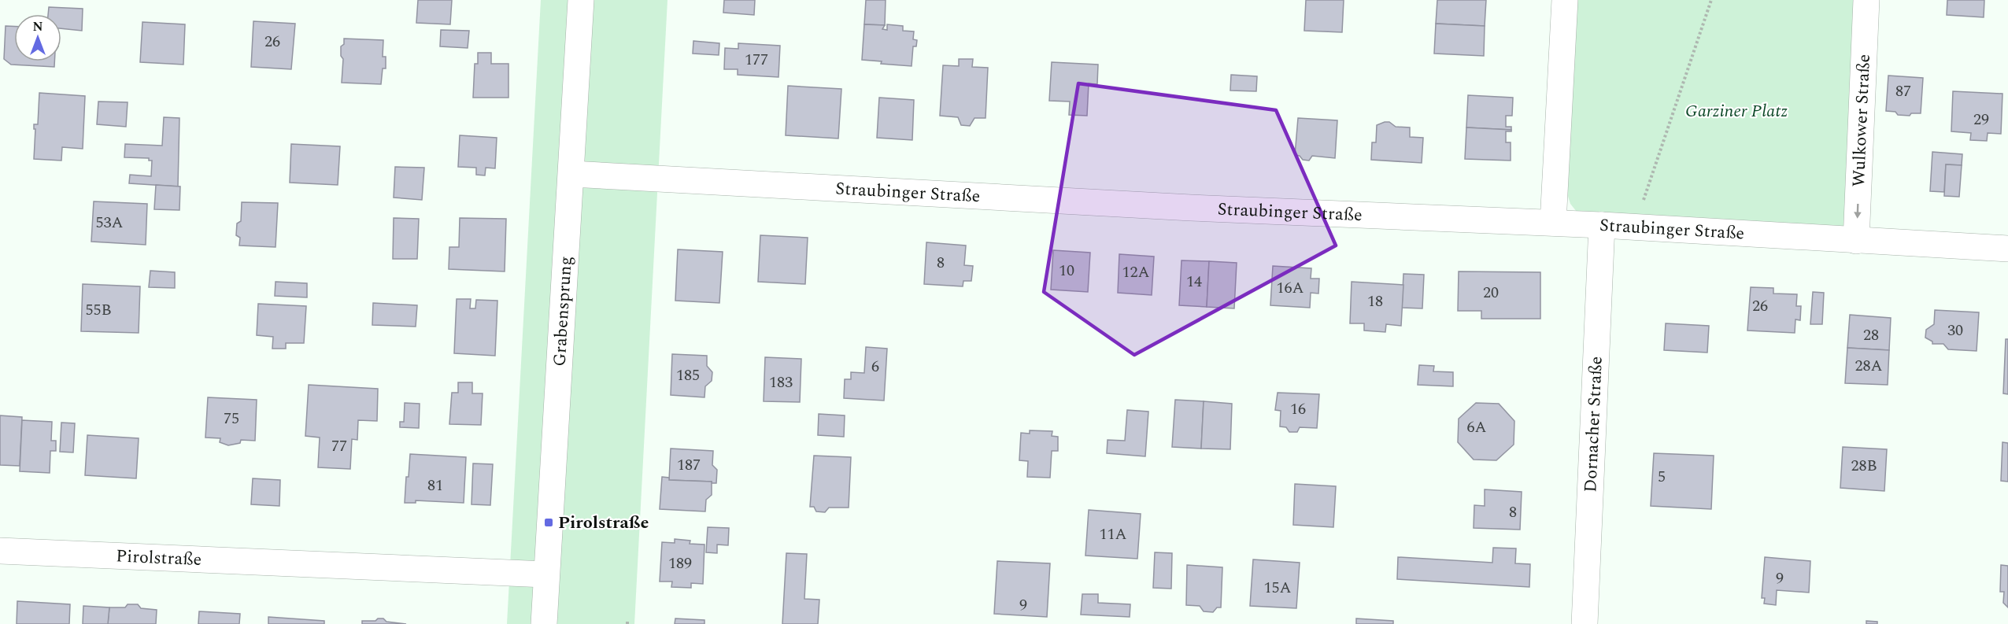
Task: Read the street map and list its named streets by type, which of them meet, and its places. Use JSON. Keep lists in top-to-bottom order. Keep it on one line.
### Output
{"streets":{"street":["Wulkower Straße","Straubinger Straße","Grabensprung","Dornacher Straße","Pirolstraße"]},"crossings":[["Wulkower Straße","Straubinger Straße"],["Straubinger Straße","Grabensprung"],["Straubinger Straße","Dornacher Straße"],["Grabensprung","Pirolstraße"]],"one_way":["Wulkower Straße"],"parks":["Garziner Platz"],"places":{"transit":["Pirolstraße"]},"house_numbers":["26","177","87","29","53A","8","10","12A","14","16A","20","18","26","55B","30","28","28A","6","185","183","16","75","6A","77","187","28B","5","81","8","11A","189","9","15A","9"],"north":"top"}
